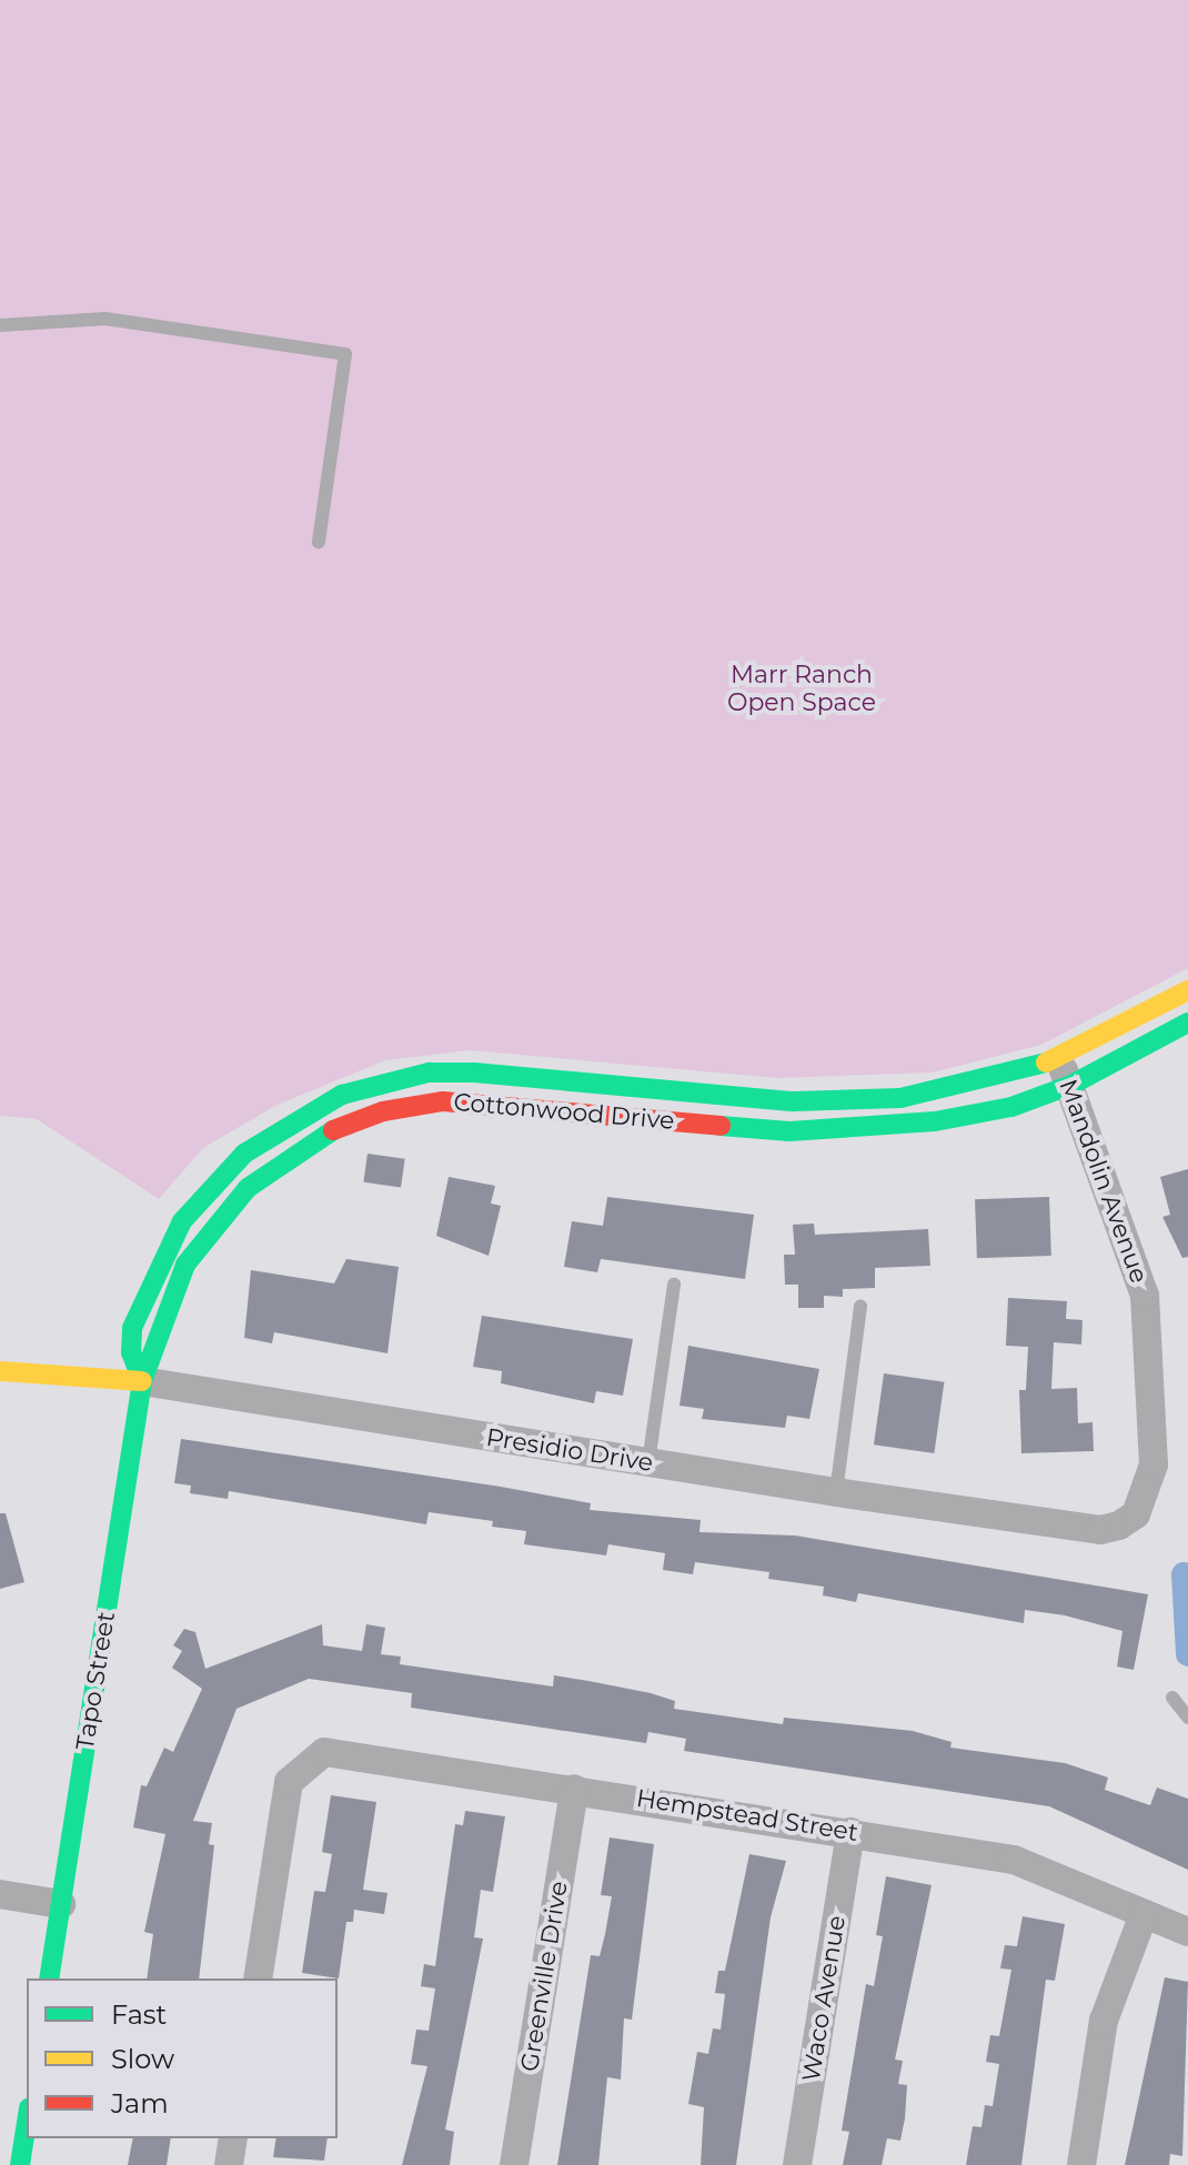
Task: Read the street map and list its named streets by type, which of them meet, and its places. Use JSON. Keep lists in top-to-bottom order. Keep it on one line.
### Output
{"streets":{"street":["Cottonwood Drive","Mandolin Avenue","Presidio Drive","Tapo Street","Hempstead Street","Greenville Drive","Waco Avenue"]},"crossings":[["Cottonwood Drive","Mandolin Avenue"],["Cottonwood Drive","Presidio Drive"],["Cottonwood Drive","Tapo Street"],["Mandolin Avenue","Presidio Drive"],["Presidio Drive","Tapo Street"],["Hempstead Street","Greenville Drive"],["Hempstead Street","Waco Avenue"]],"parks":["Marr Ranch Open Space"],"legend":["Fast","Slow","Jam"]}
